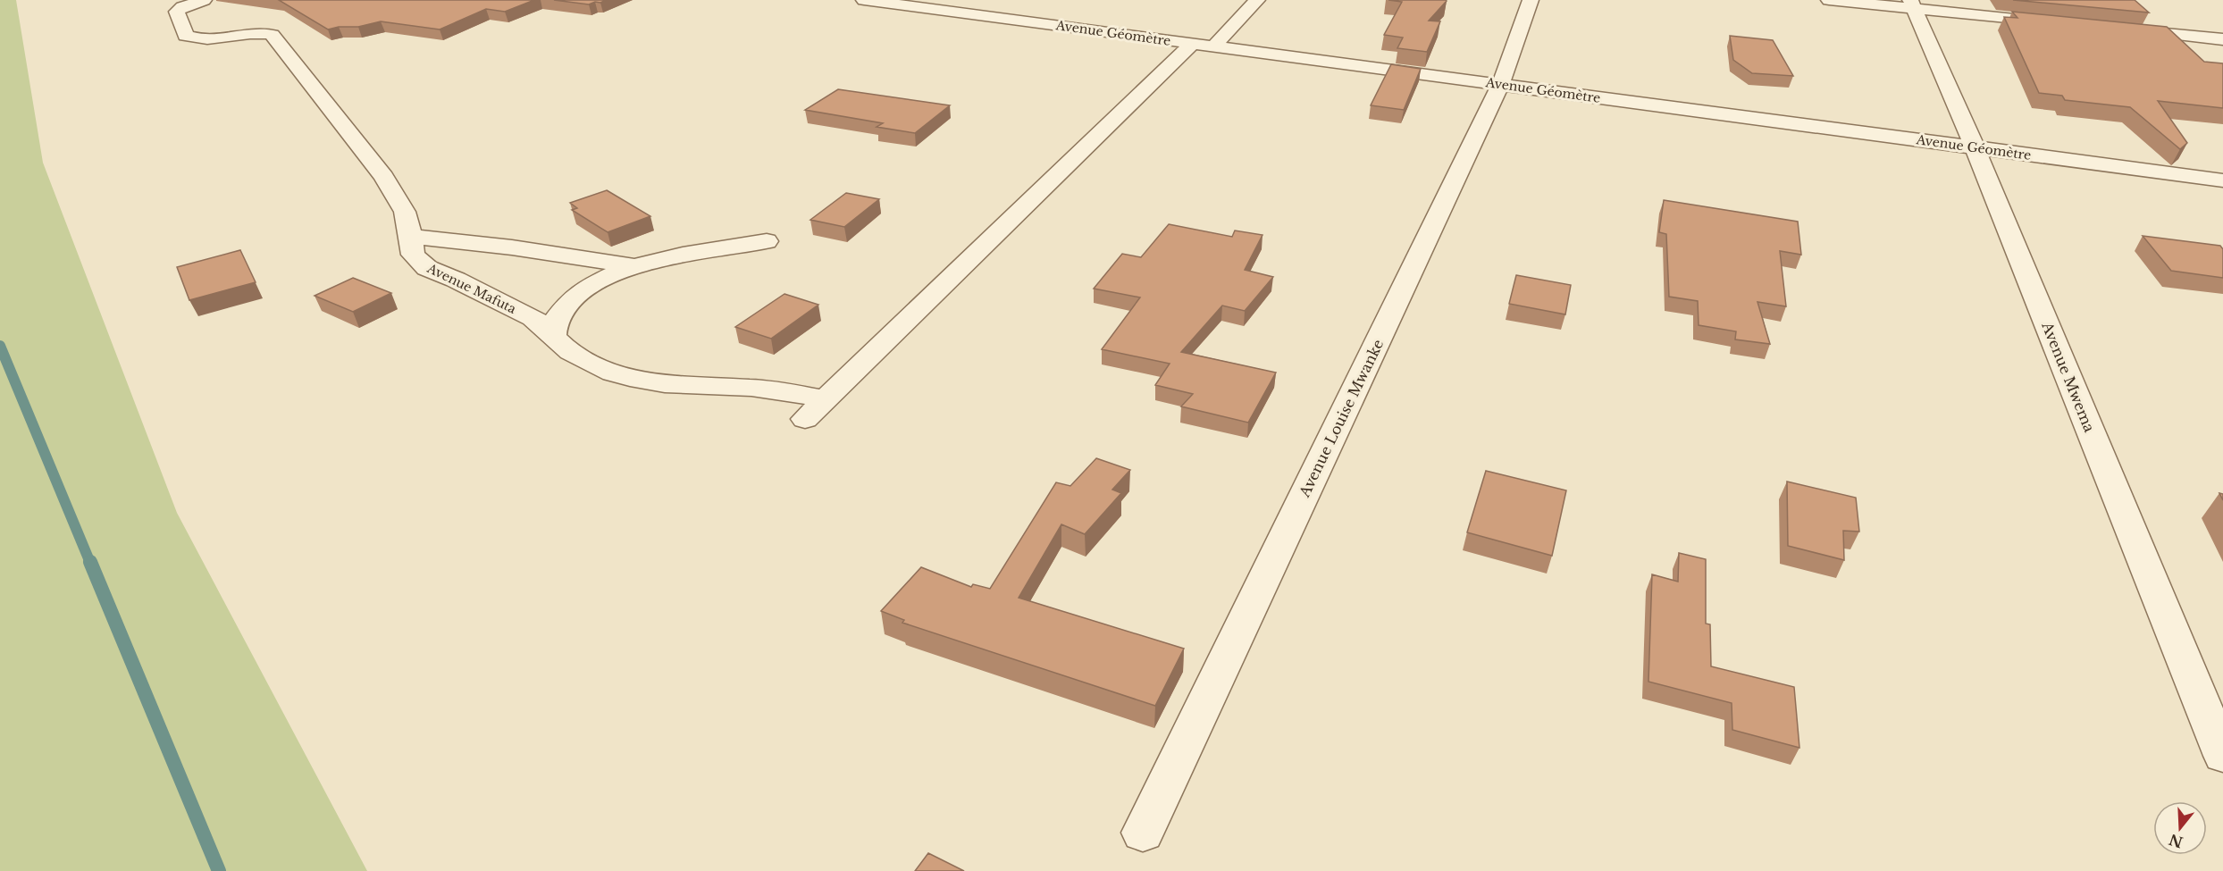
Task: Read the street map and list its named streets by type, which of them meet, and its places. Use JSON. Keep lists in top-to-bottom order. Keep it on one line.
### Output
{"streets":{"street":["Avenue Géomètre","Avenue Mafuta","Avenue Mwema","Avenue Louise Mwanke"]},"crossings":[["Avenue Géomètre","Avenue Mwema"],["Avenue Géomètre","Avenue Louise Mwanke"]],"north":"bottom"}
